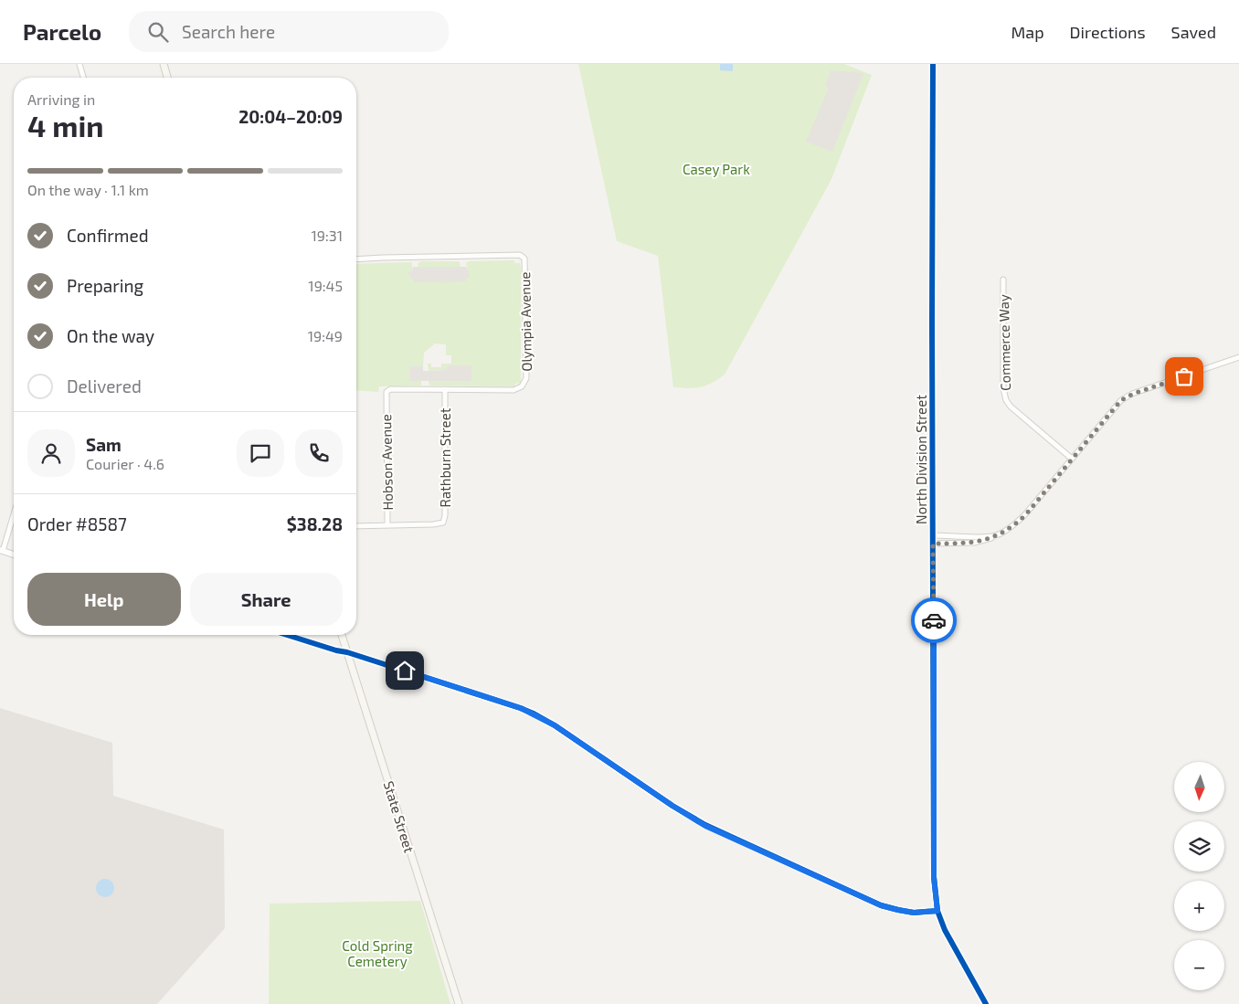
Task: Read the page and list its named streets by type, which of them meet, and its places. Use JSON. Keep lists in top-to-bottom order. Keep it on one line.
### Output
{"streets":{"main road":["State Street"],"street":["Olympia Avenue","Commerce Way","Rathburn Street","North Division Street","Hobson Avenue"]},"crossings":[["Olympia Avenue","Rathburn Street"],["Olympia Avenue","Hobson Avenue"],["Rathburn Street","Hobson Avenue"]],"parks":["Casey Park","Cold Spring Cemetery"],"north":"bottom","page":{"header":"Parcelo","search":"Search here","nav":["Map","Directions","Saved"],"heading":["4 min","Arriving in","20:04–20:09"],"panel":["Sam","Courier · 4.6","Order #8587","$38.28"],"bar":"On the way · 1.1 km","list":[["Confirmed","19:31"],["Preparing","19:45"],["On the way","19:49"],"Delivered"],"buttons":["Help","Share"],"map_buttons":["+","−"]}}
